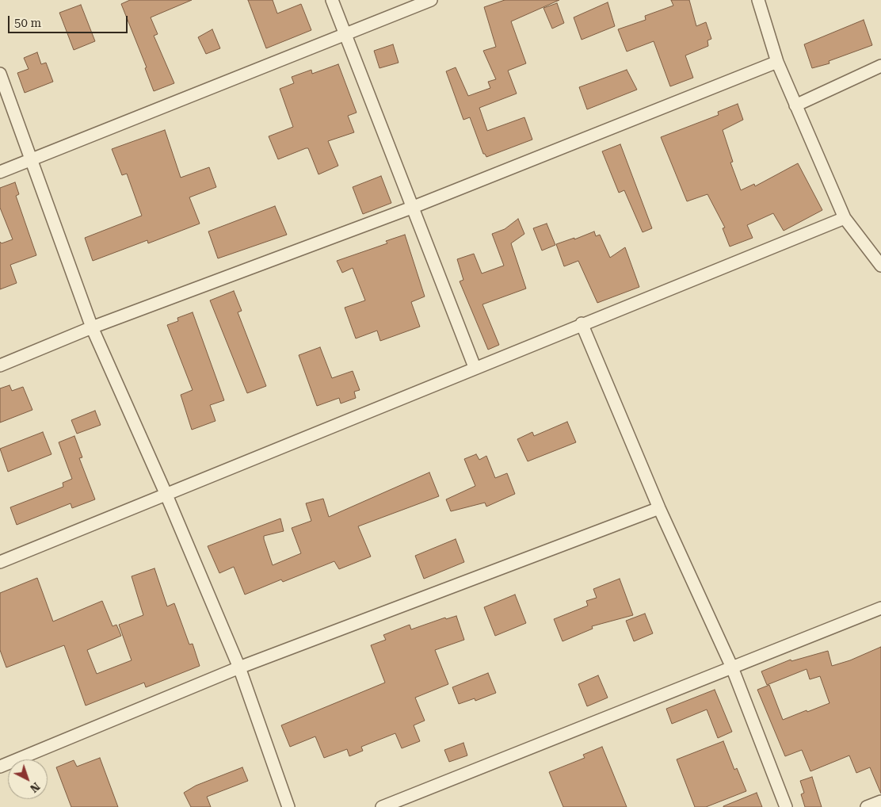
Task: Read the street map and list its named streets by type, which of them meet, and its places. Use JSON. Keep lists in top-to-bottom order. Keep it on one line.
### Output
{"scale_bar":"50 m","north":"bottom right"}
